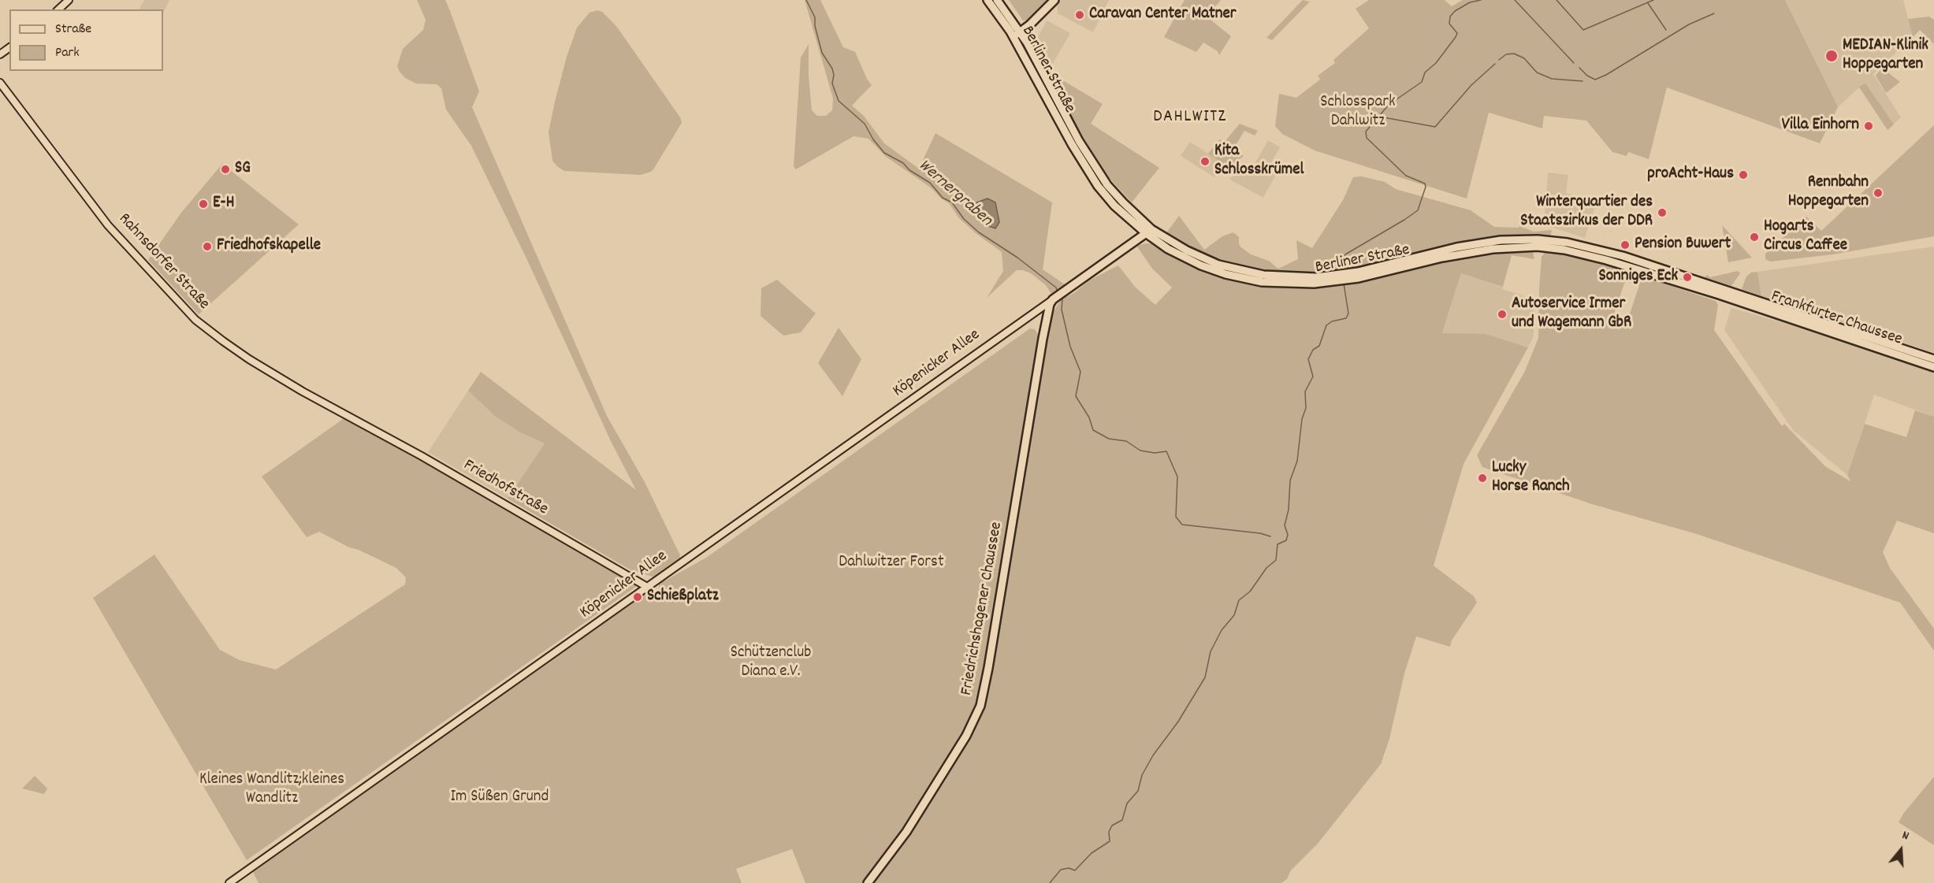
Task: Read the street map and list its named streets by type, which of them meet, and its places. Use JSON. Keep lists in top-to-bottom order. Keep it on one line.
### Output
{"streets":{"main road":["Berliner Straße","Frankfurter Chaussee","Friedrichshagener Chaussee"],"street":["Rahnsdorfer Straße","Köpenicker Allee","Friedhofstraße"]},"crossings":[["Berliner Straße","Frankfurter Chaussee"],["Rahnsdorfer Straße","Friedhofstraße"],["Köpenicker Allee","Friedhofstraße"],["Köpenicker Allee","Friedrichshagener Chaussee"]],"districts":["DAHLWITZ"],"water":["Wernergraben"],"parks":["Schlosspark Dahlwitz","Dahlwitzer Forst","Schützenclub Diana e.V.","Kleines Wandlitz;kleines Wandlitz","Im Süßen Grund"],"places":["Caravan Center Matner","MEDIAN-Klinik Hoppegarten","Villa Einhorn","Kita Schlosskrümel","SG","proAcht-Haus","Rennbahn Hoppegarten","E-H","Winterquartier des Staatszirkus der DDR","Hogarts Circus Caffee","Pension Buwert","Friedhofskapelle","Sonniges Eck","Autoservice Irmer und Wagemann GbR","Lucky Horse Ranch","Schießplatz"],"legend":["Straße","Park"],"north":"top"}
